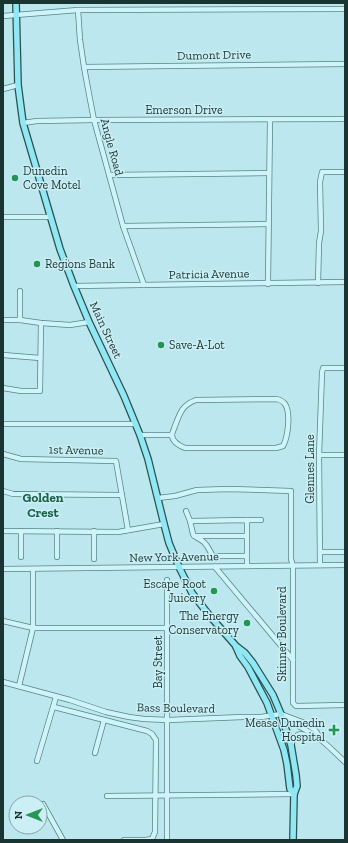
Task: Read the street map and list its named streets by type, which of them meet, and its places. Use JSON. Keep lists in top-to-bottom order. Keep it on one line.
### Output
{"streets":{"main road":["Main Street"],"street":["Dumont Drive","Emerson Drive","Angle Road","Patricia Avenue","1st Avenue","Glennes Lane","New York Avenue","Skinner Boulevard","Bay Street","Bass Boulevard"]},"crossings":[["Dumont Drive","Angle Road"],["Emerson Drive","Angle Road"],["Emerson Drive","Main Street"],["Angle Road","Patricia Avenue"],["Patricia Avenue","Main Street"],["Main Street","New York Avenue"],["Main Street","Skinner Boulevard"],["Main Street","Bass Boulevard"],["Glennes Lane","New York Avenue"],["New York Avenue","Skinner Boulevard"],["Bay Street","Bass Boulevard"]],"districts":["Golden Crest"],"places":{"other":["Dunedin Cove Motel","Regions Bank","Save-A-Lot","Escape Root Juicery","The Energy Conservatory"],"health":["Mease Dunedin Hospital"]},"north":"left"}
